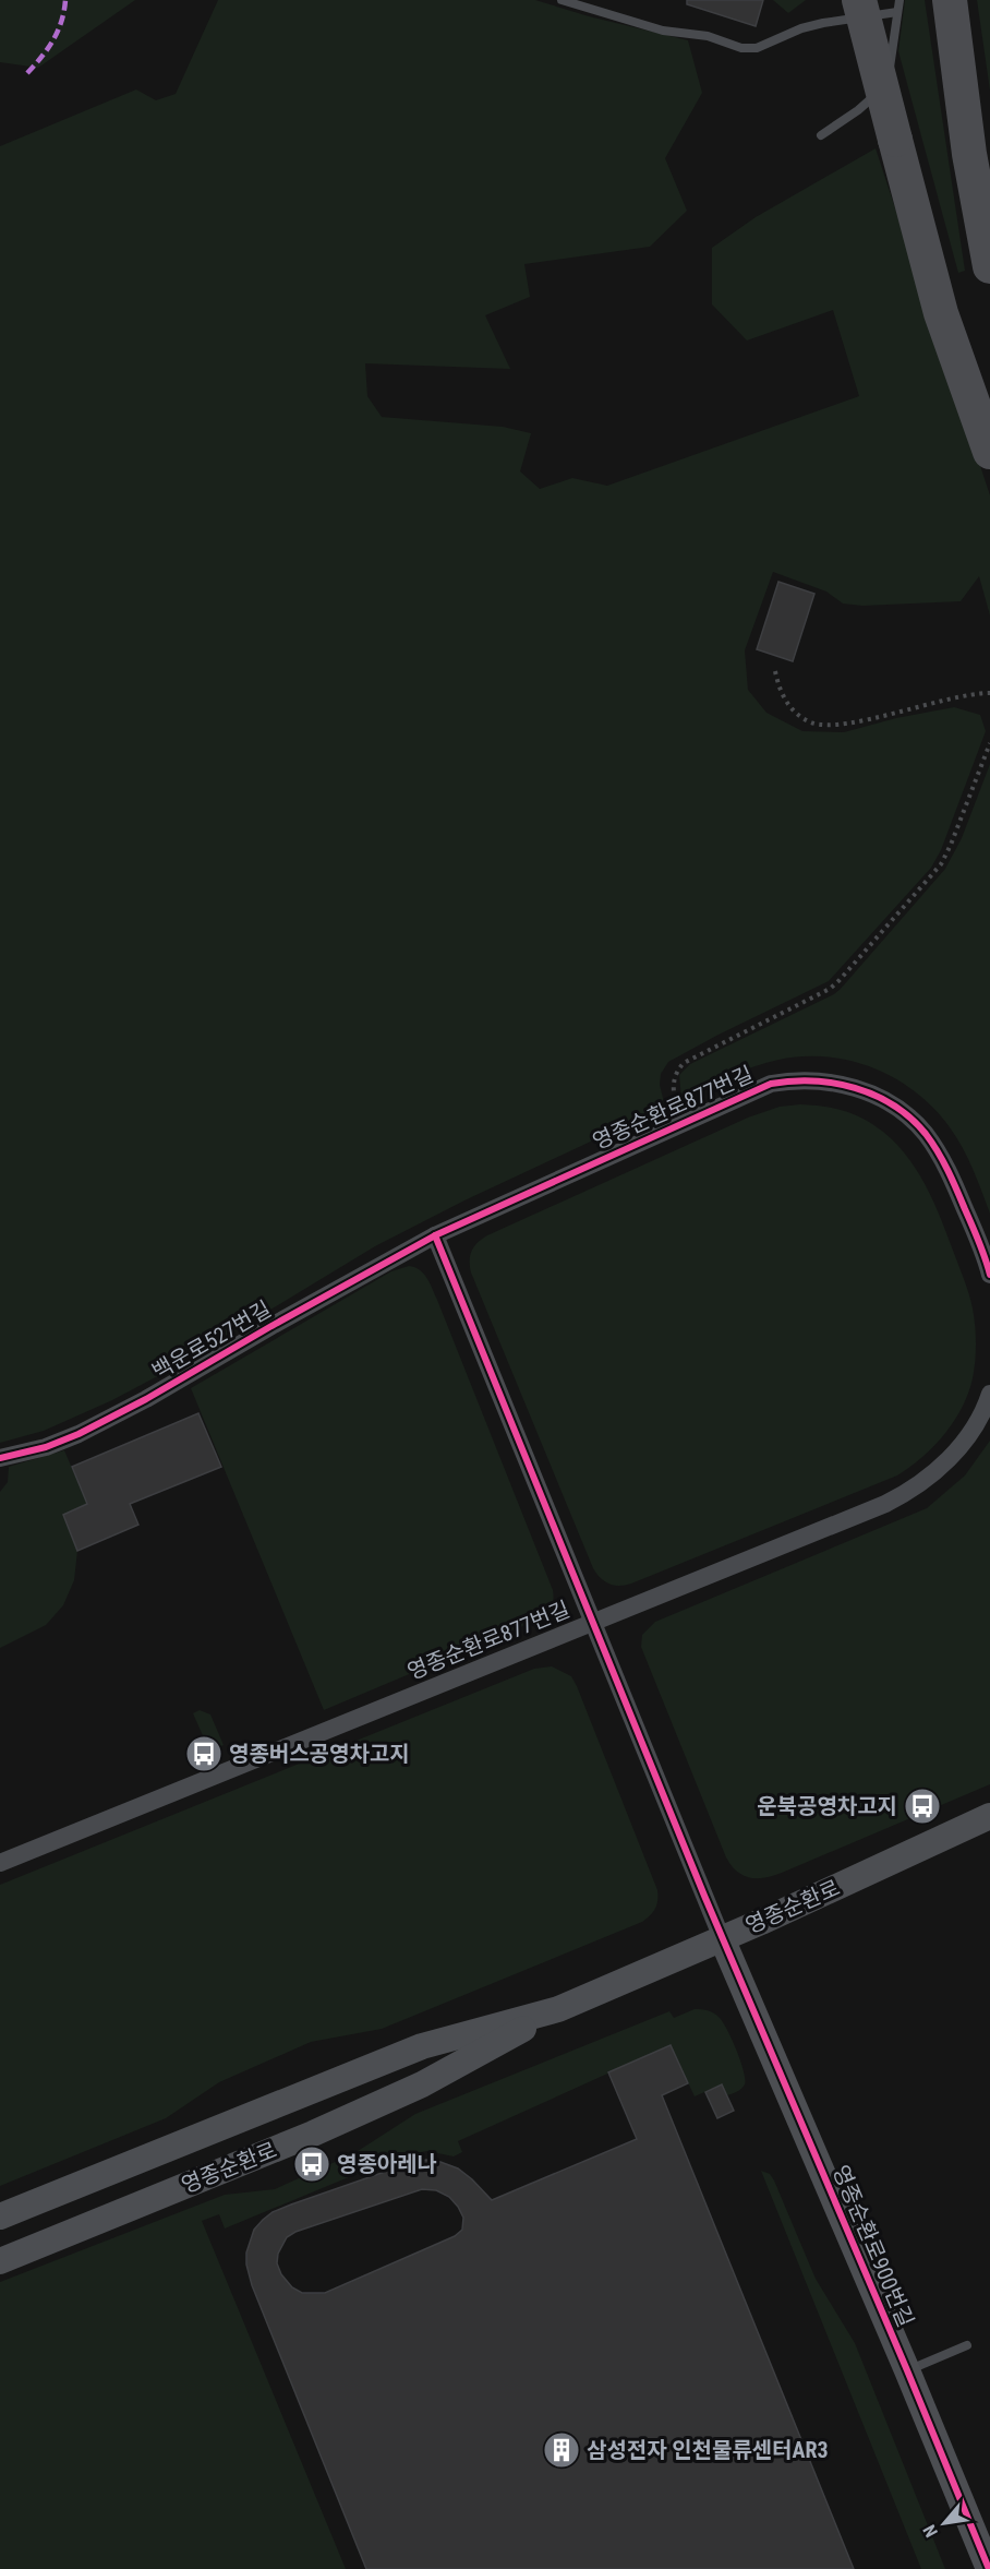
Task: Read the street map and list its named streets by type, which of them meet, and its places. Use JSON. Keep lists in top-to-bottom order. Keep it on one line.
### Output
{"streets":{"main road":["영종순환로","영종순환로900번길"],"street":["영종순환로877번길","백운로527번길"]},"crossings":[["영종순환로877번길","백운로527번길"],["영종순환로","영종순환로900번길"]],"places":{"bus stop":["영종버스공영차고지","운북공영차고지","영종아레나"],"building":["삼성전자 인천물류센터AR3"]},"north":"bottom left"}
